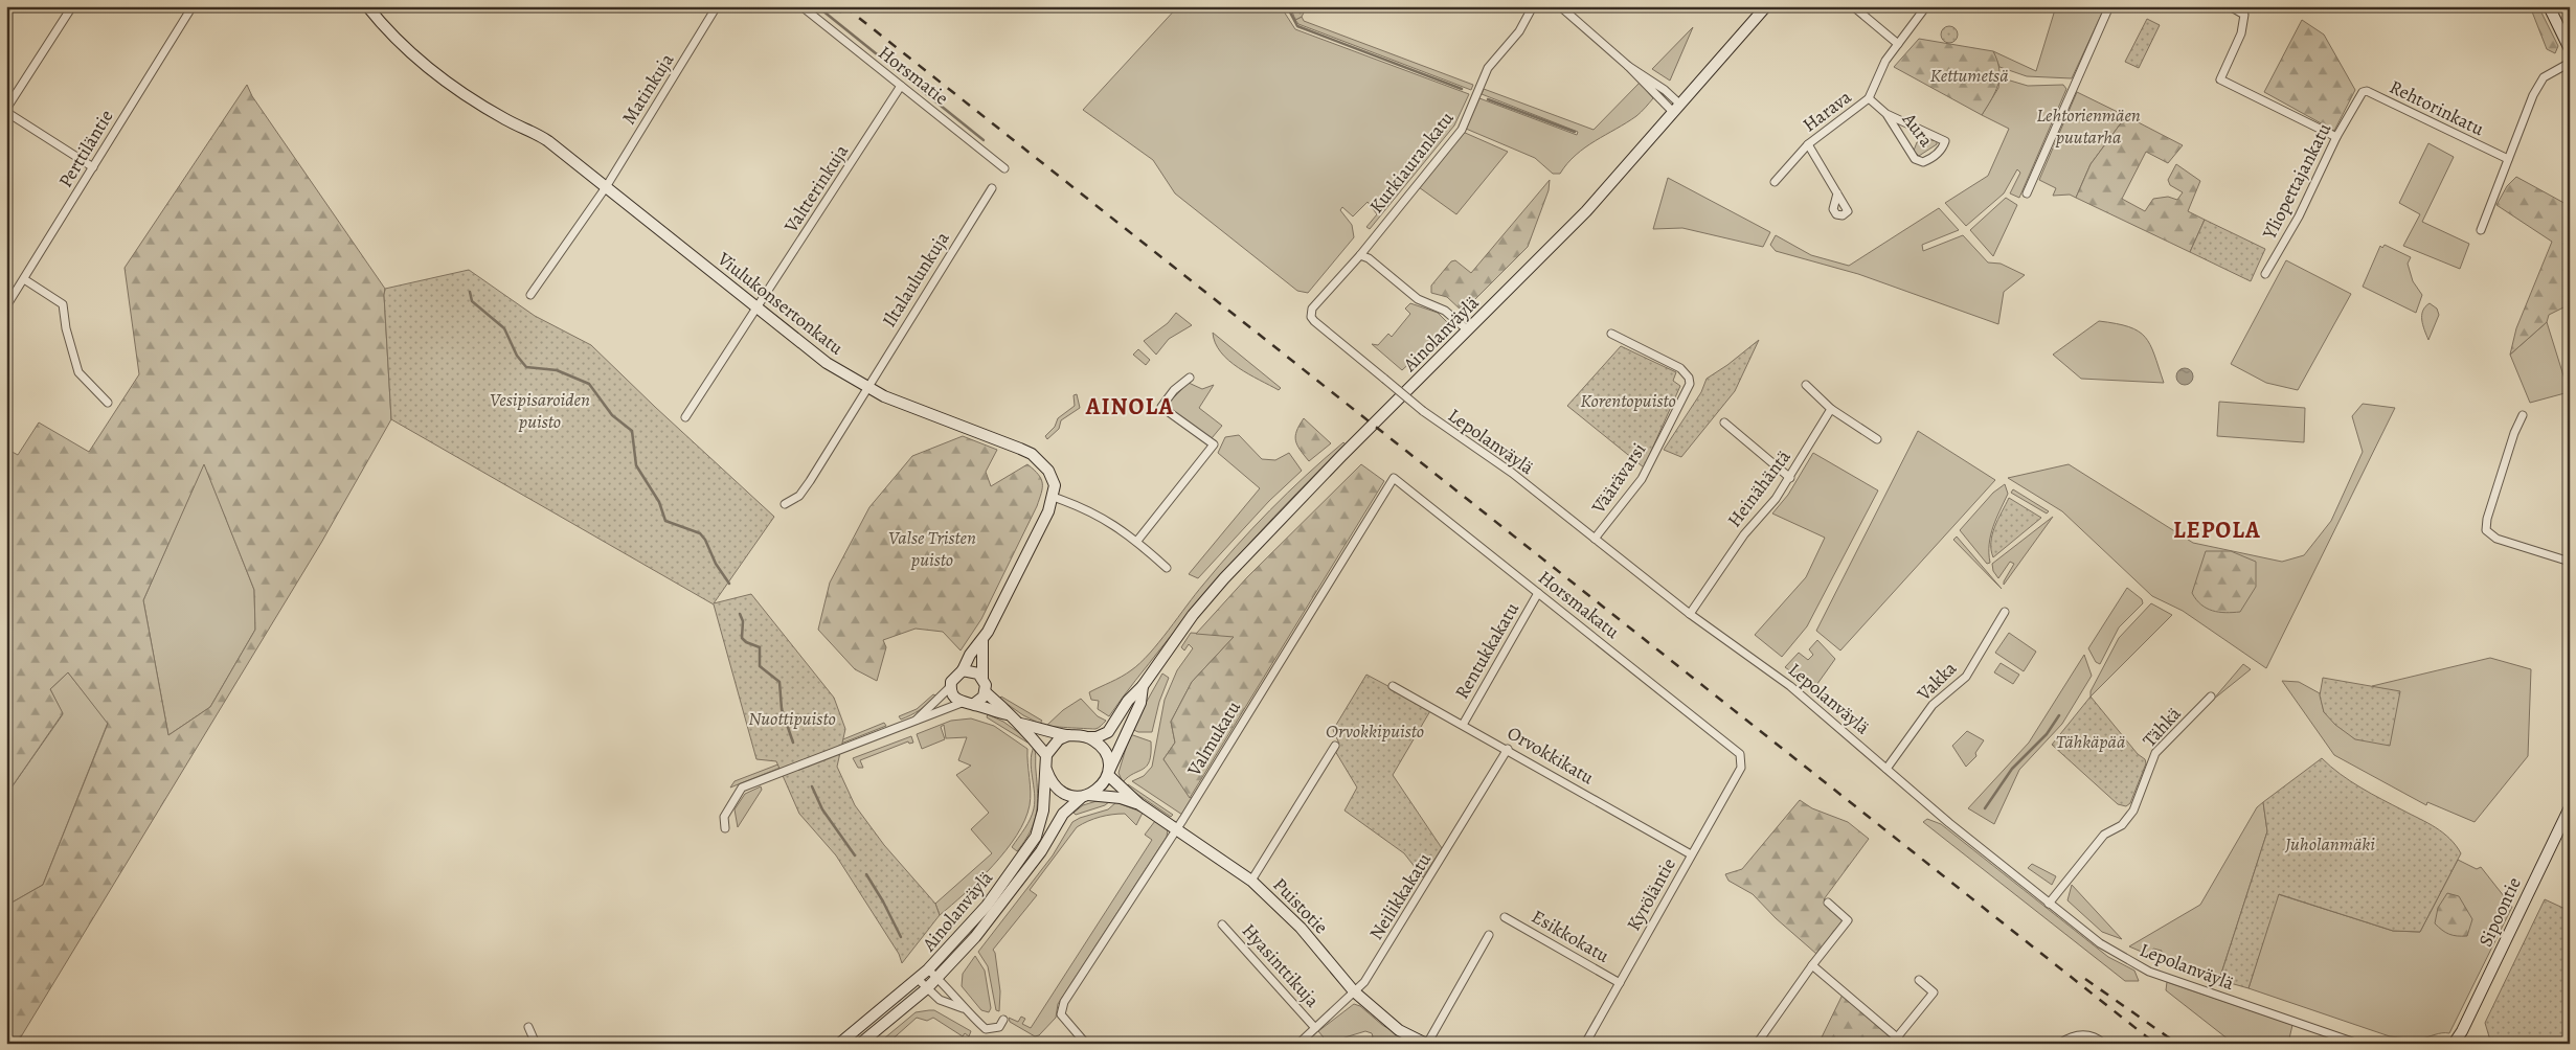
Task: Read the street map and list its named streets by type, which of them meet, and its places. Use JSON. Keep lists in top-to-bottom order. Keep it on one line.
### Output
{"streets":{"street":["Horsmatie","Matinkuja","Rehtorinkatu","Harava","Aura","Perttiläntie","Kurkiaurankatu","Yliopettajankatu","Valtterinkuja","Iltalaulunkuja","Viulukonsertonkatu","Ainolanväylä","Lepolanväylä","Väärävarsi","Heinähäntä","Horsmakatu","Rentukkakatu","Vakka","Tähkä","Valmukatu","Orvokkikatu","Kyröläntie","Neilikkakatu","Puistotie","Sipoontie","Esikkokatu","Hyasinttikuja"]},"crossings":[["Horsmatie","Valtterinkuja"],["Matinkuja","Viulukonsertonkatu"],["Rehtorinkatu","Yliopettajankatu"],["Harava","Aura"],["Kurkiaurankatu","Lepolanväylä"],["Valtterinkuja","Viulukonsertonkatu"],["Iltalaulunkuja","Viulukonsertonkatu"],["Ainolanväylä","Puistotie"],["Lepolanväylä","Väärävarsi"],["Lepolanväylä","Heinähäntä"],["Lepolanväylä","Vakka"],["Lepolanväylä","Tähkä"],["Horsmakatu","Rentukkakatu"],["Horsmakatu","Valmukatu"],["Horsmakatu","Kyröläntie"],["Rentukkakatu","Orvokkikatu"],["Valmukatu","Puistotie"],["Orvokkikatu","Kyröläntie"],["Orvokkikatu","Neilikkakatu"],["Kyröläntie","Esikkokatu"],["Neilikkakatu","Puistotie"],["Neilikkakatu","Hyasinttikuja"]],"districts":["AINOLA","LEPOLA"],"parks":["Kettumetsä","Lehtorienmäen puutarha","Vesipisaroiden puisto","Korentopuisto","Valse Tristen puisto","Nuottipuisto","Orvokkipuisto","Tähkäpää","Juholanmäki"]}
